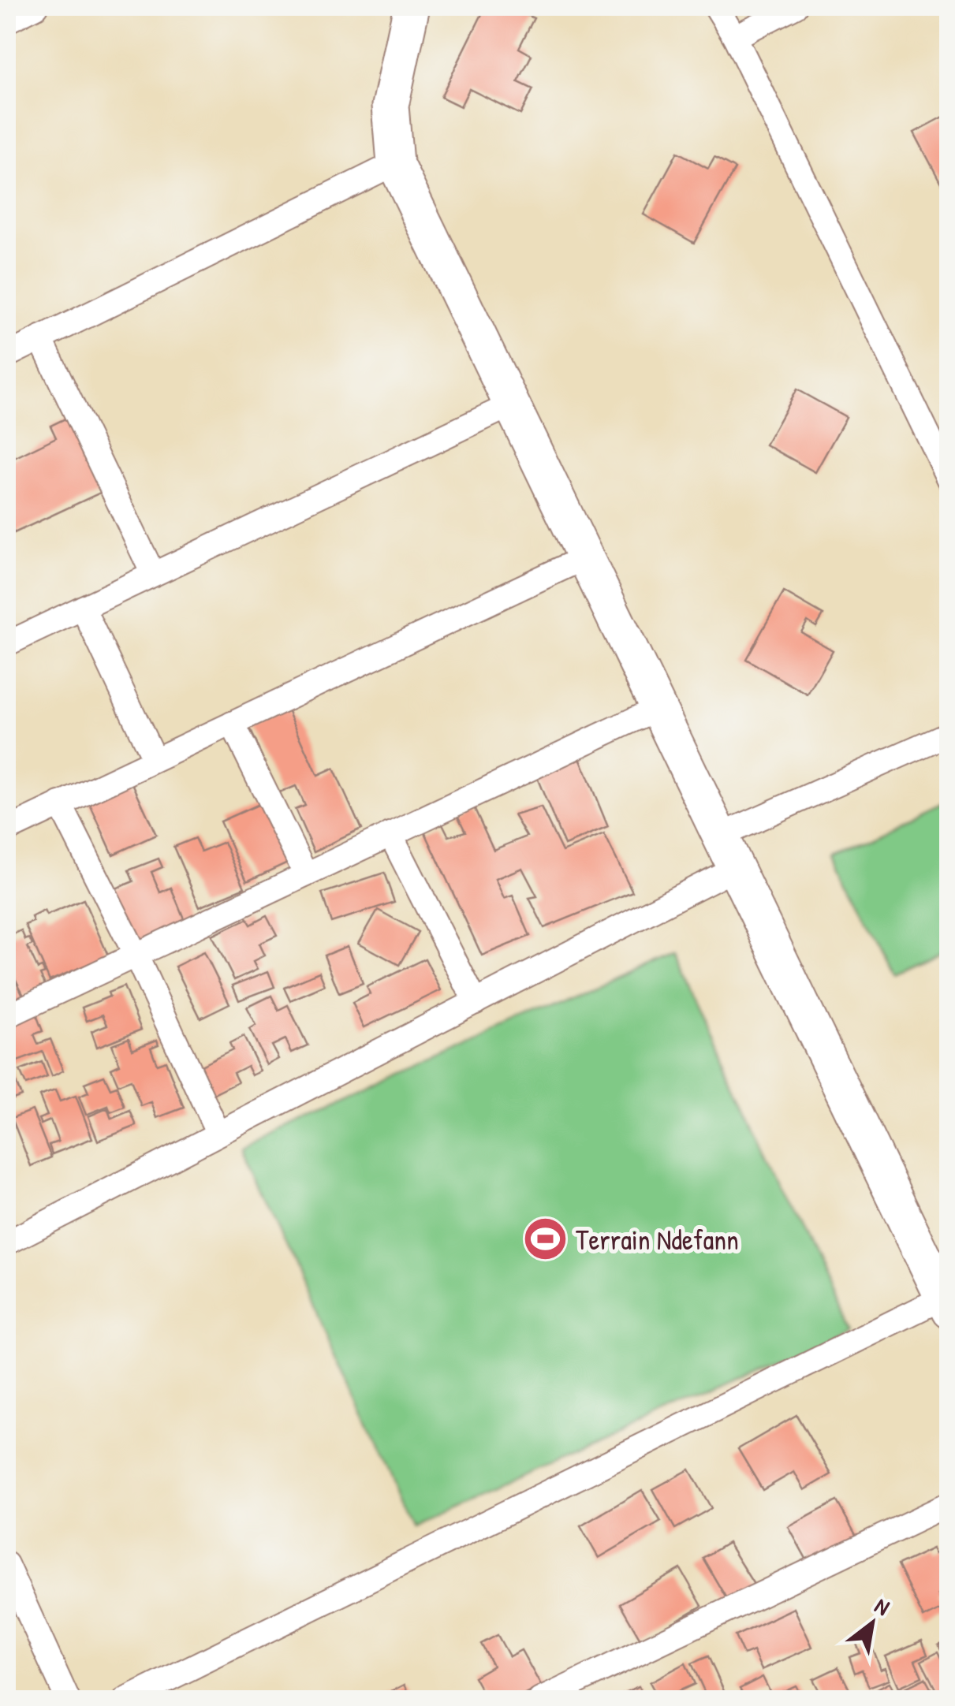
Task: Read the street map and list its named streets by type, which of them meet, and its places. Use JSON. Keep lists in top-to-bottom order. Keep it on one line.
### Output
{"places":{"sports":["Terrain Ndefann"]},"north":"top right"}
